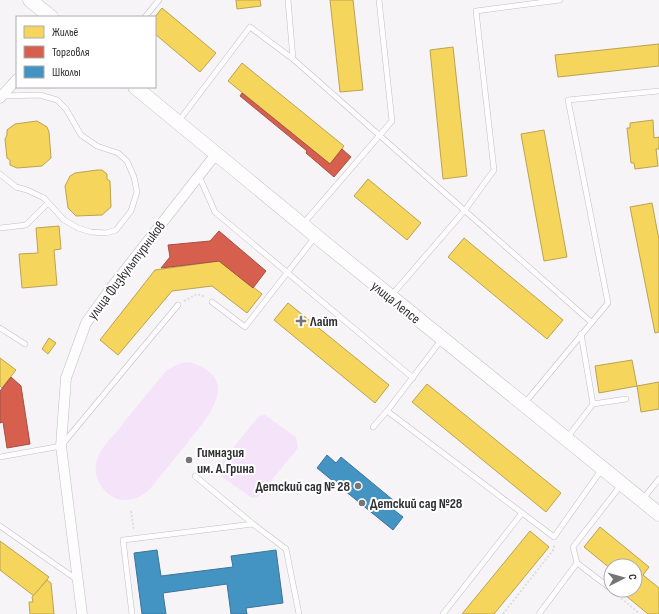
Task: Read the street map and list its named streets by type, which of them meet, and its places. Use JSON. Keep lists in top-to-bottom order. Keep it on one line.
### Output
{"streets":{"main road":["улица Лепсе"],"street":["улица Физкультурников"]},"crossings":[["улица Физкультурников","улица Лепсе"]],"places":{"health":["Лайт"],"other":["Гимназия им. А.Грина","Детский сад № 28","Детский сад №28"]},"legend":["Жильё","Торговля","Школы"],"north":"right"}
